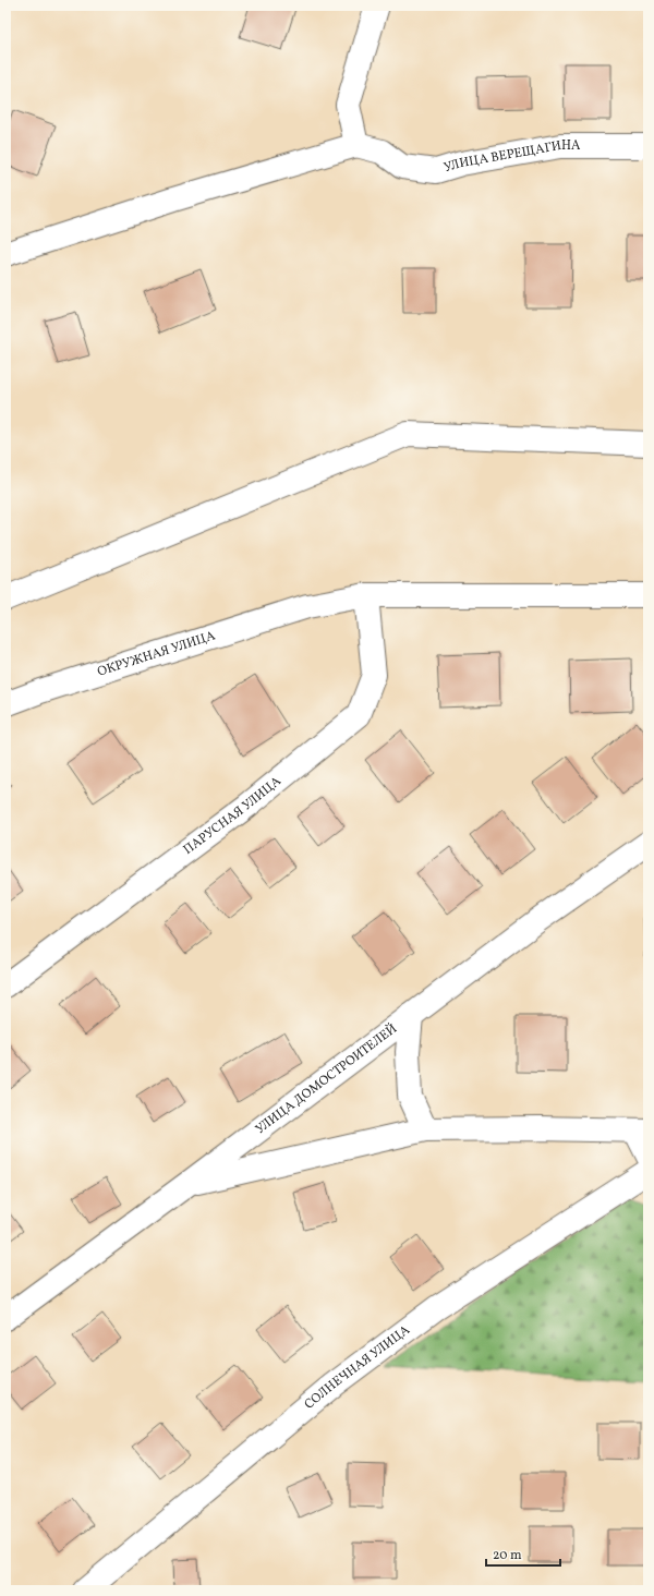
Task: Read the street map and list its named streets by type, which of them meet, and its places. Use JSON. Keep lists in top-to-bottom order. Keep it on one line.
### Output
{"streets":{"street":["УЛИЦА ВЕРЕЩАГИНА","ОКРУЖНАЯ УЛИЦА","ПАРУСНАЯ УЛИЦА","УЛИЦА ДОМОСТРОИТЕЛЕЙ","СОЛНЕЧНАЯ УЛИЦА"]},"crossings":[["ОКРУЖНАЯ УЛИЦА","ПАРУСНАЯ УЛИЦА"]],"scale_bar":"20 m"}
